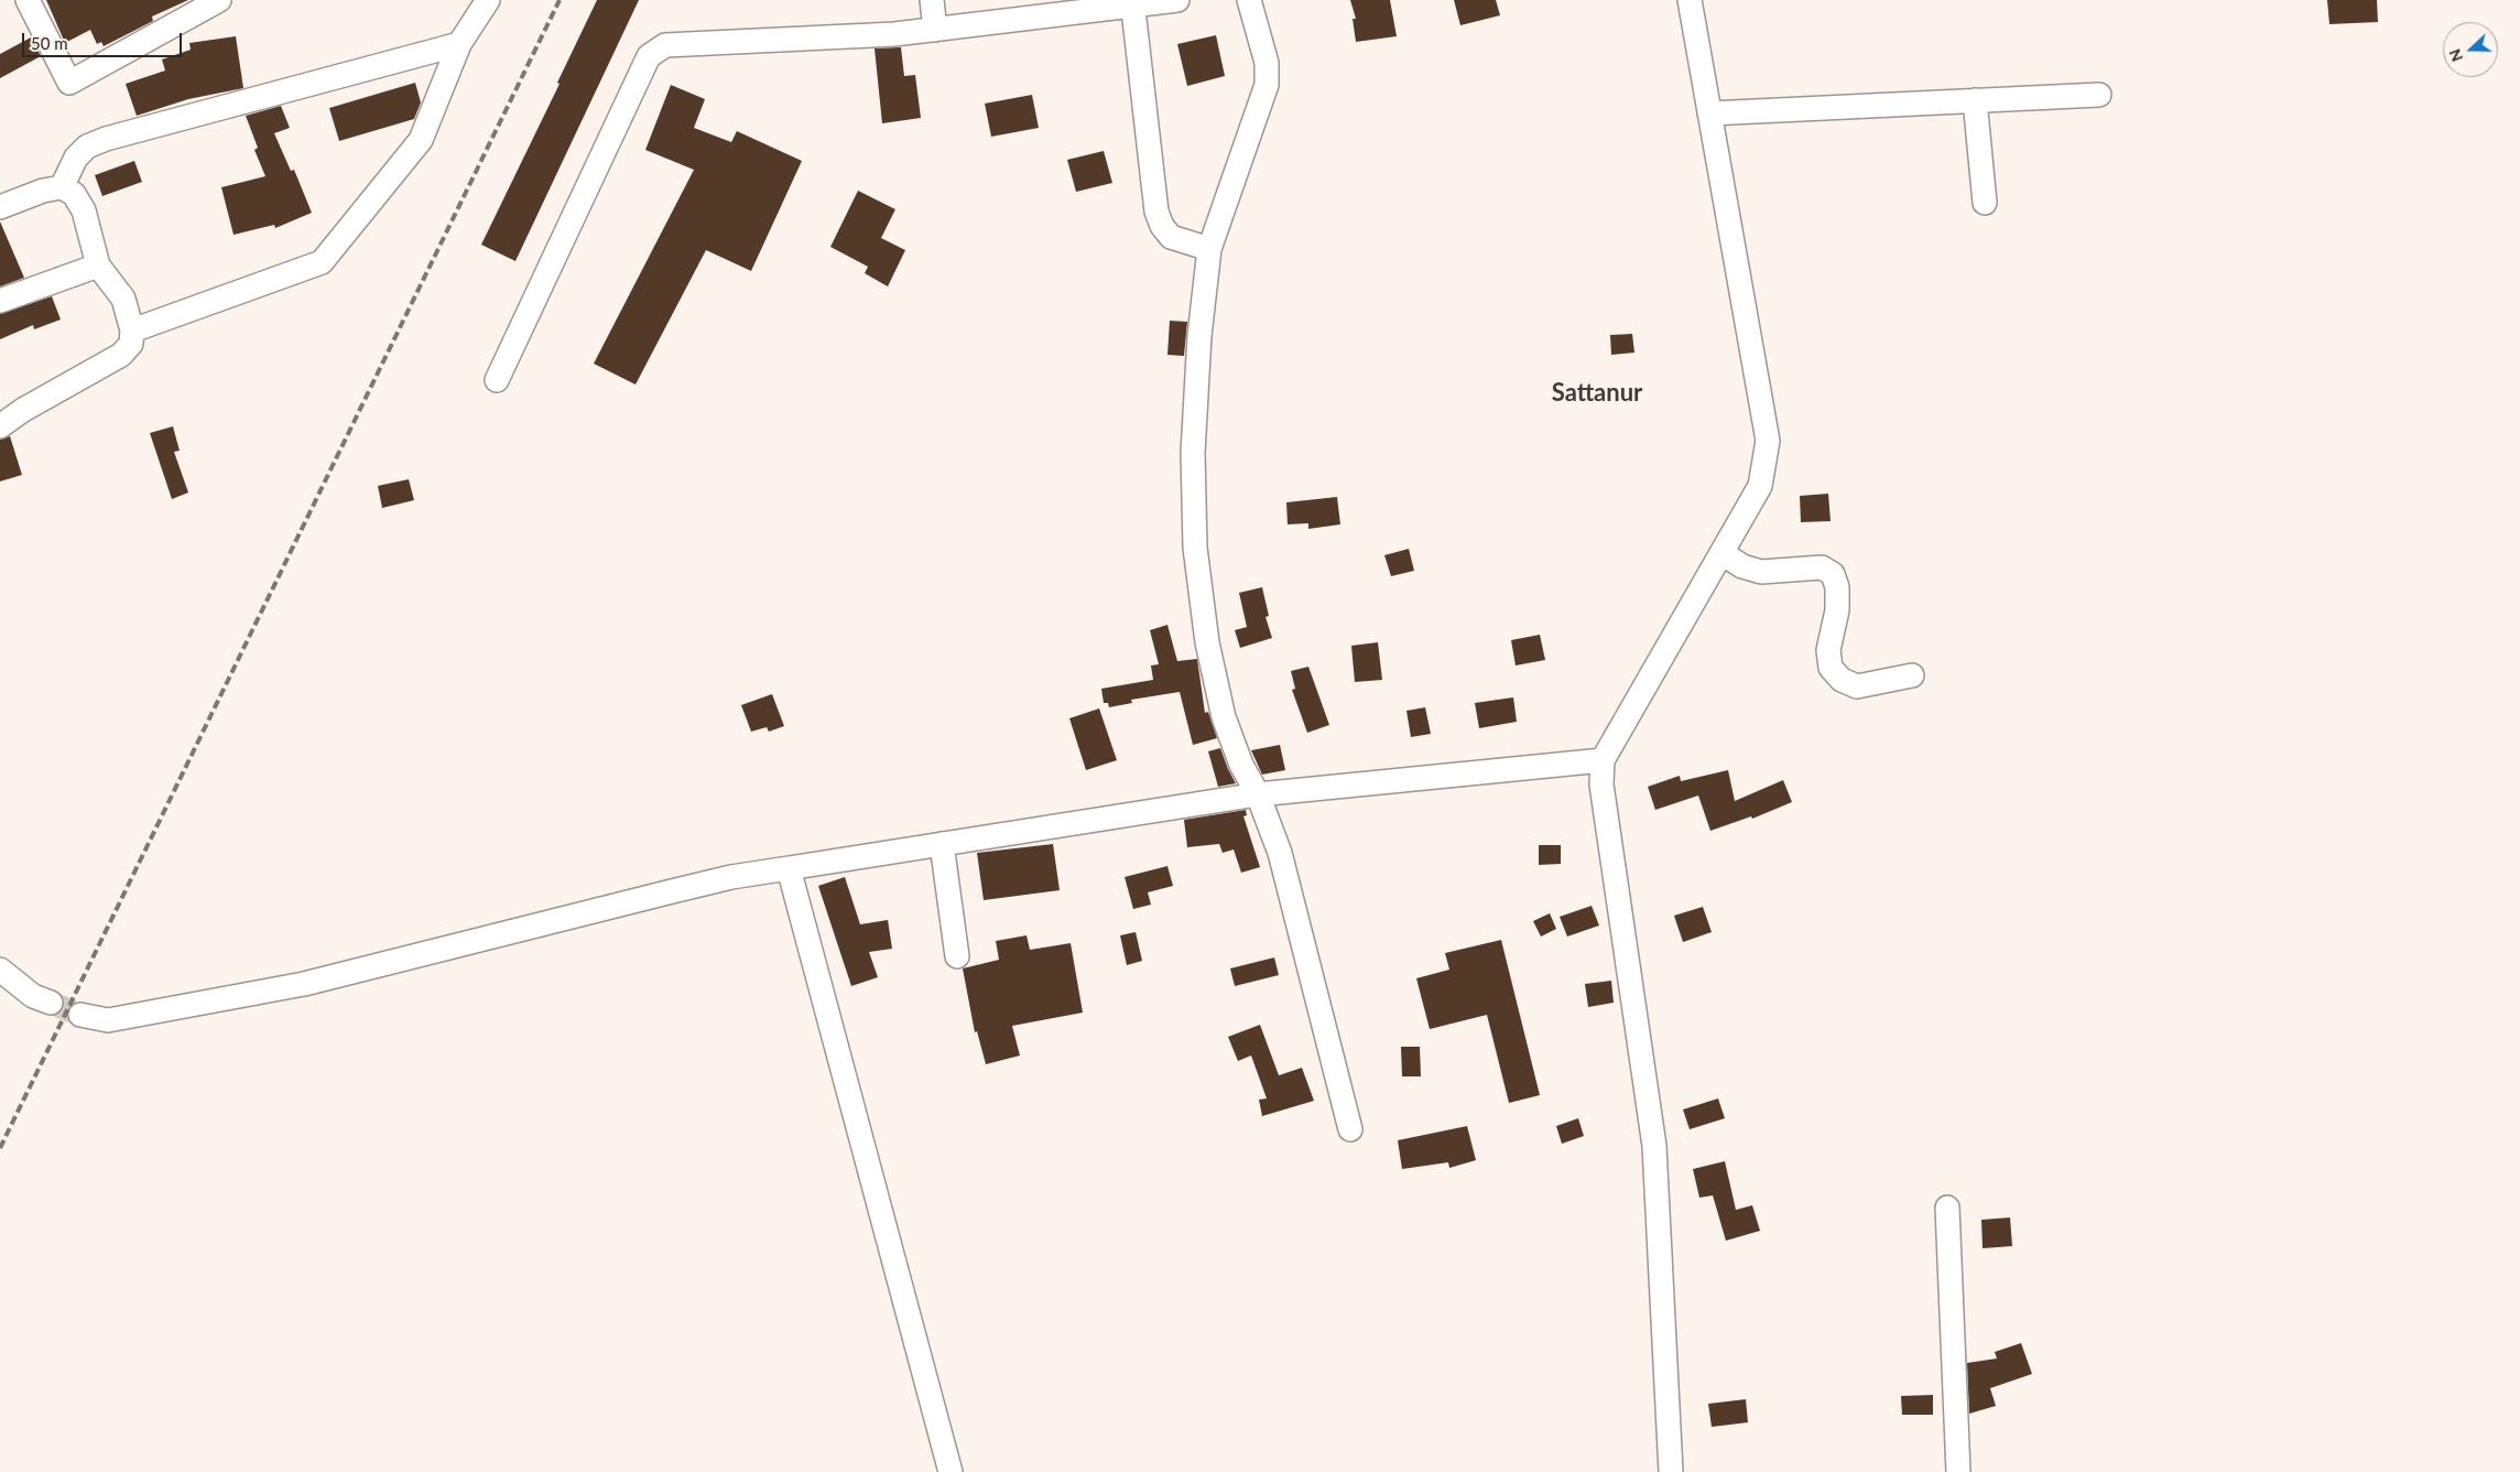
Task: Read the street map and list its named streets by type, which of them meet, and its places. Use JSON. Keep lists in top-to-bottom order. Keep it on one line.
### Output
{"districts":["Sattanur"],"scale_bar":"50 m","north":"left"}
